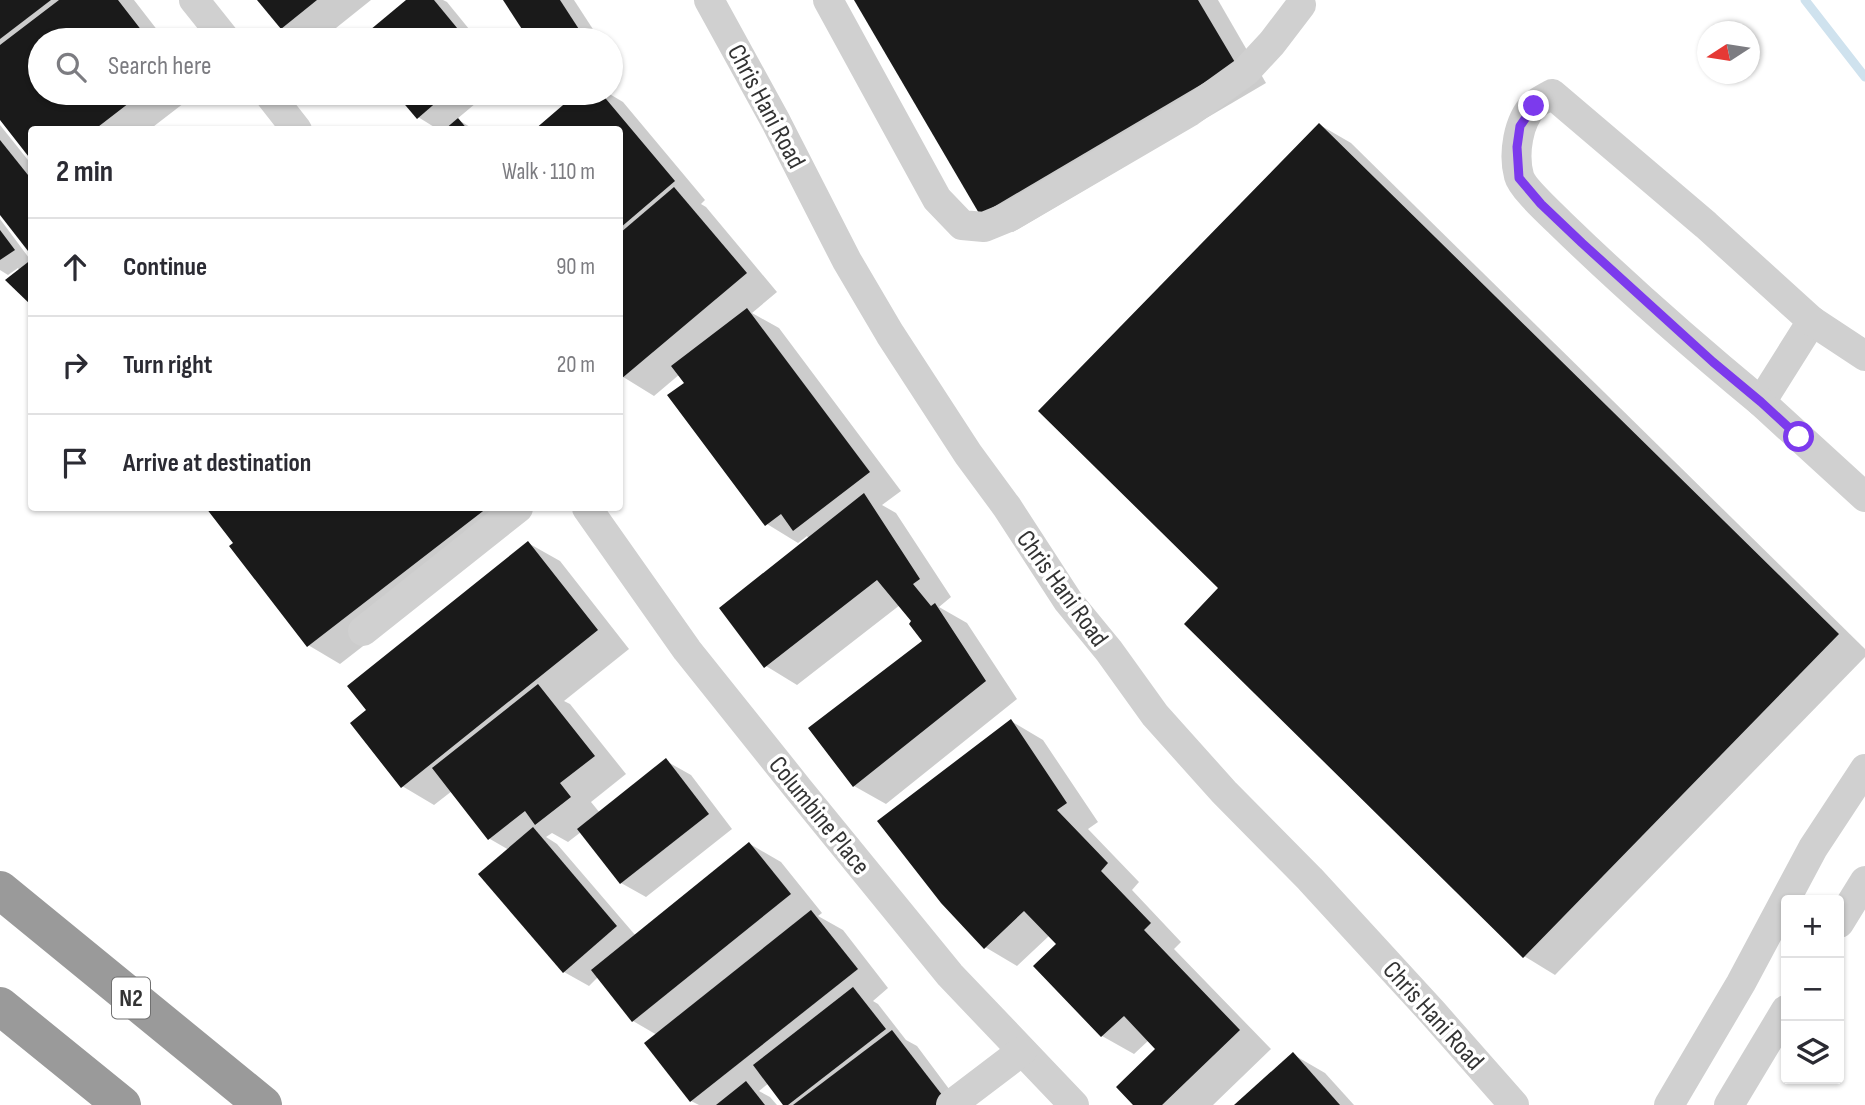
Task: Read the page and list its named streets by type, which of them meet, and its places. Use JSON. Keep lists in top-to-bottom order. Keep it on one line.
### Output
{"streets":{"highway":["N2"],"street":["Chris Hani Road","Columbine Place"]},"north":"left","page":{"search":"Search here","heading":["2 min","Walk · 110 m"],"list":[["Continue","90 m"],["Turn right","20 m"],"Arrive at destination"],"map_buttons":["+","−"]}}
